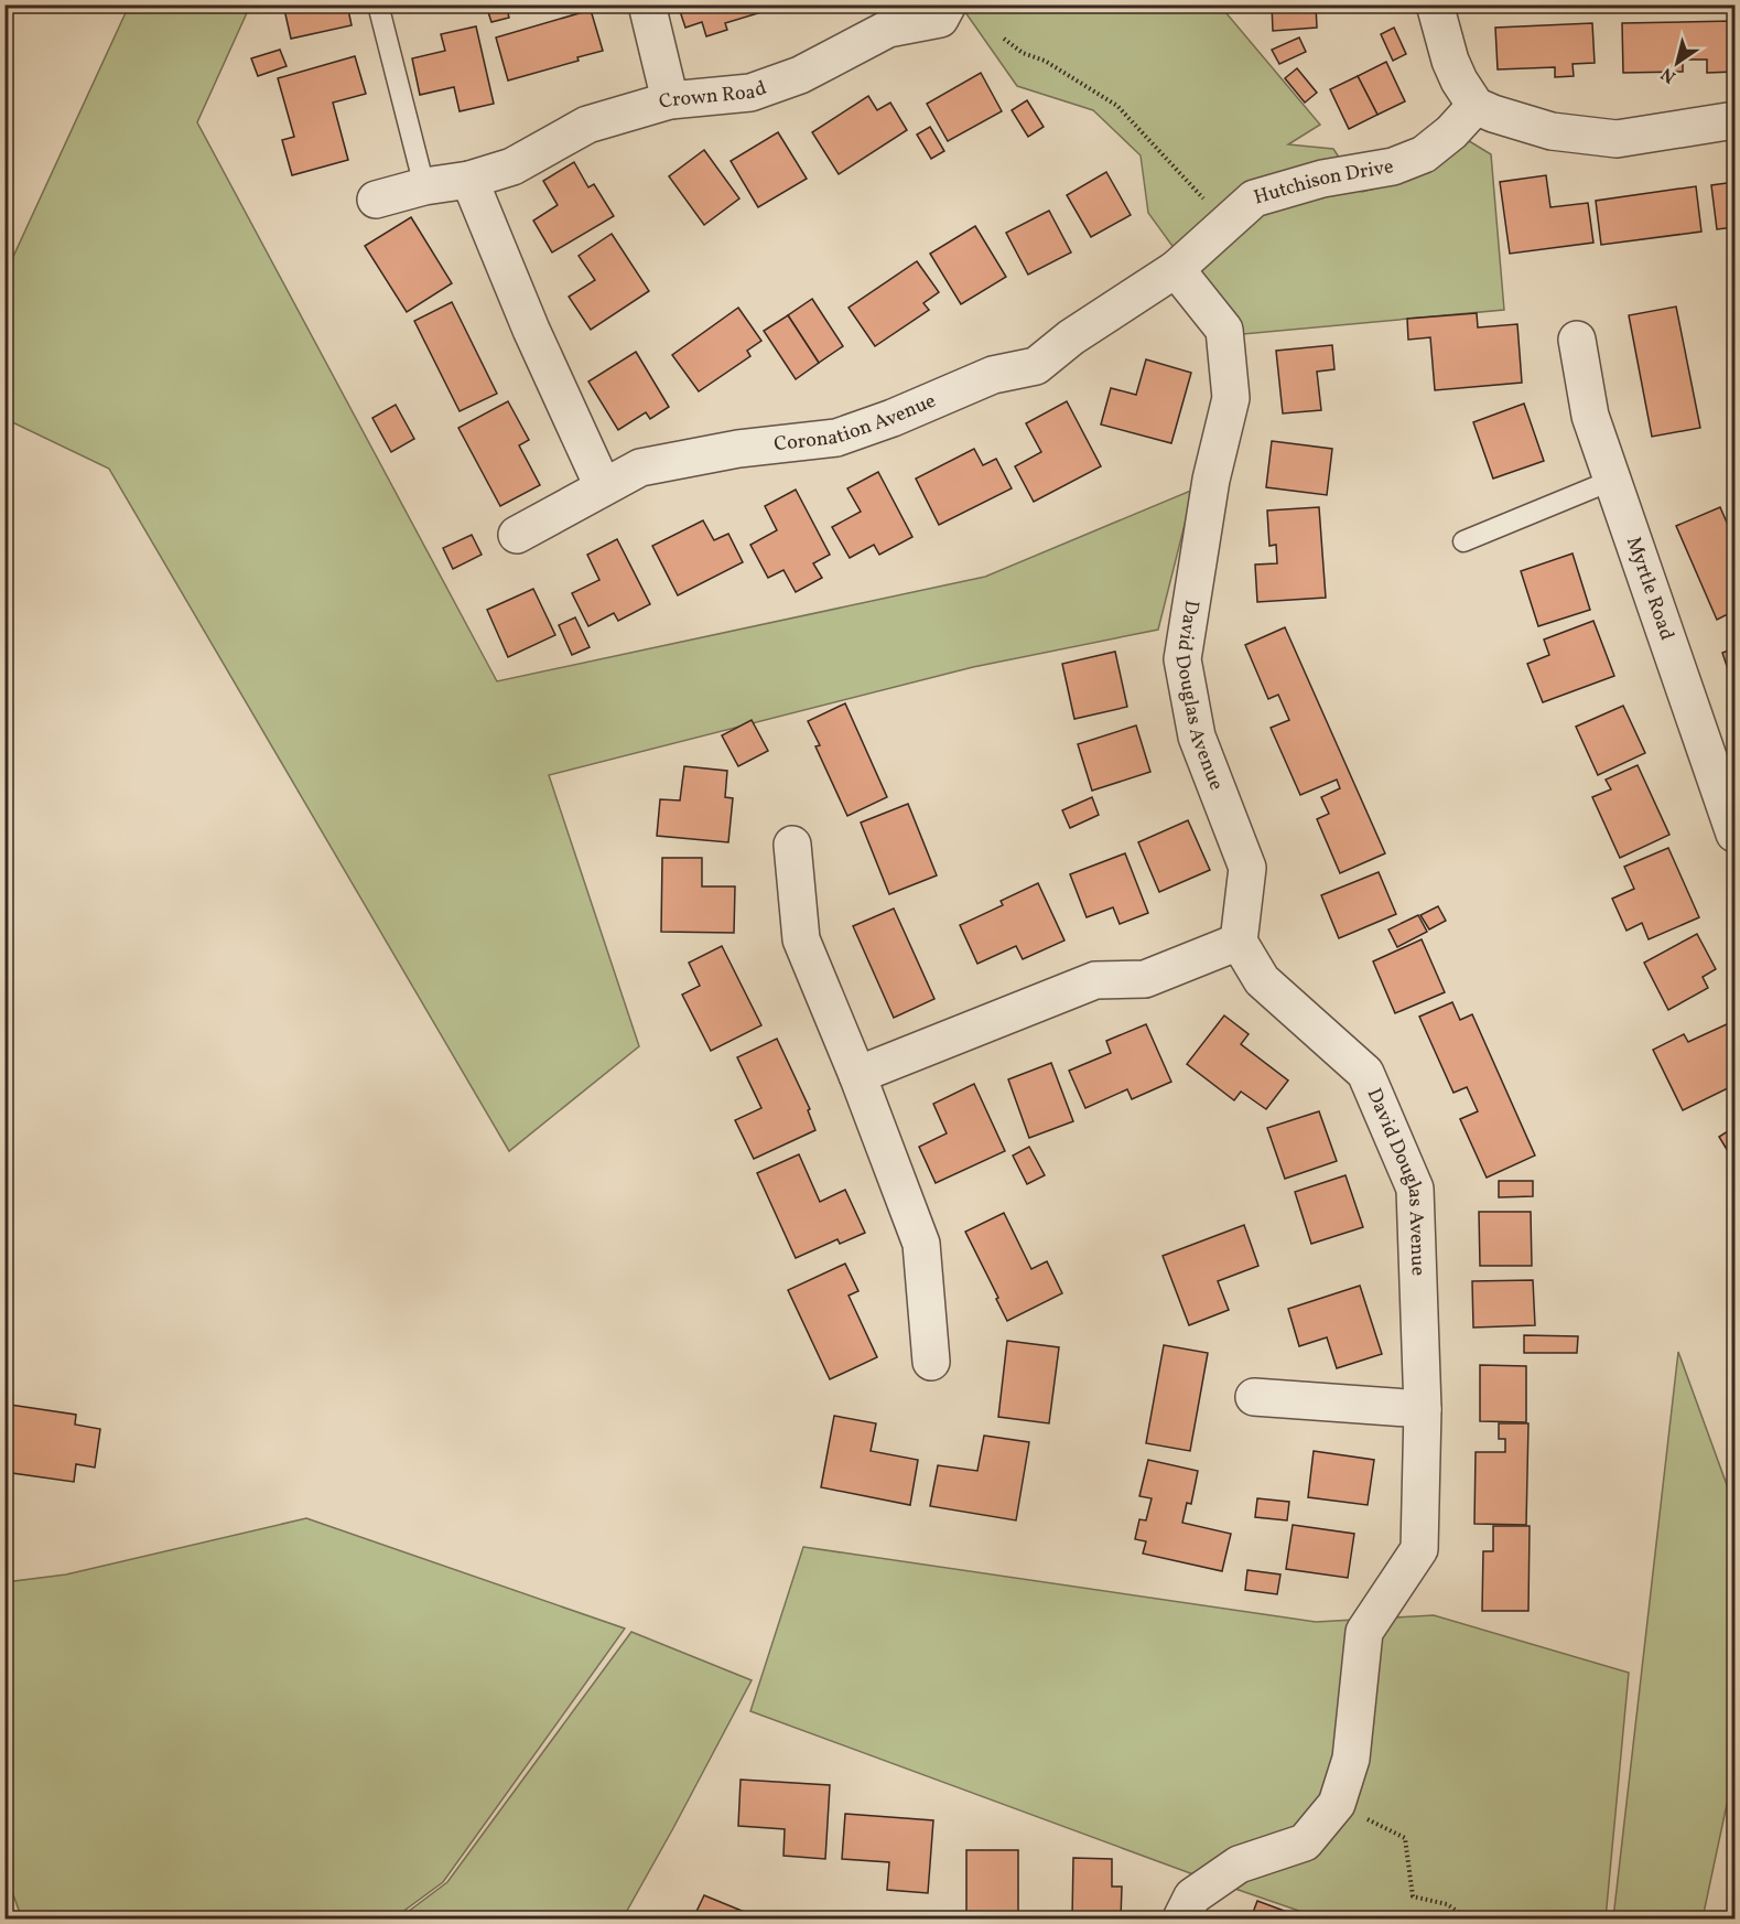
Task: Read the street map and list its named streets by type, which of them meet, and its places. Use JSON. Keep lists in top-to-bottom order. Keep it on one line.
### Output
{"streets":{"street":["Crown Road","Hutchison Drive","Coronation Avenue","Myrtle Road","David Douglas Avenue"]},"crossings":[["Hutchison Drive","Coronation Avenue"],["Hutchison Drive","David Douglas Avenue"],["Coronation Avenue","David Douglas Avenue"]],"north":"bottom left"}
